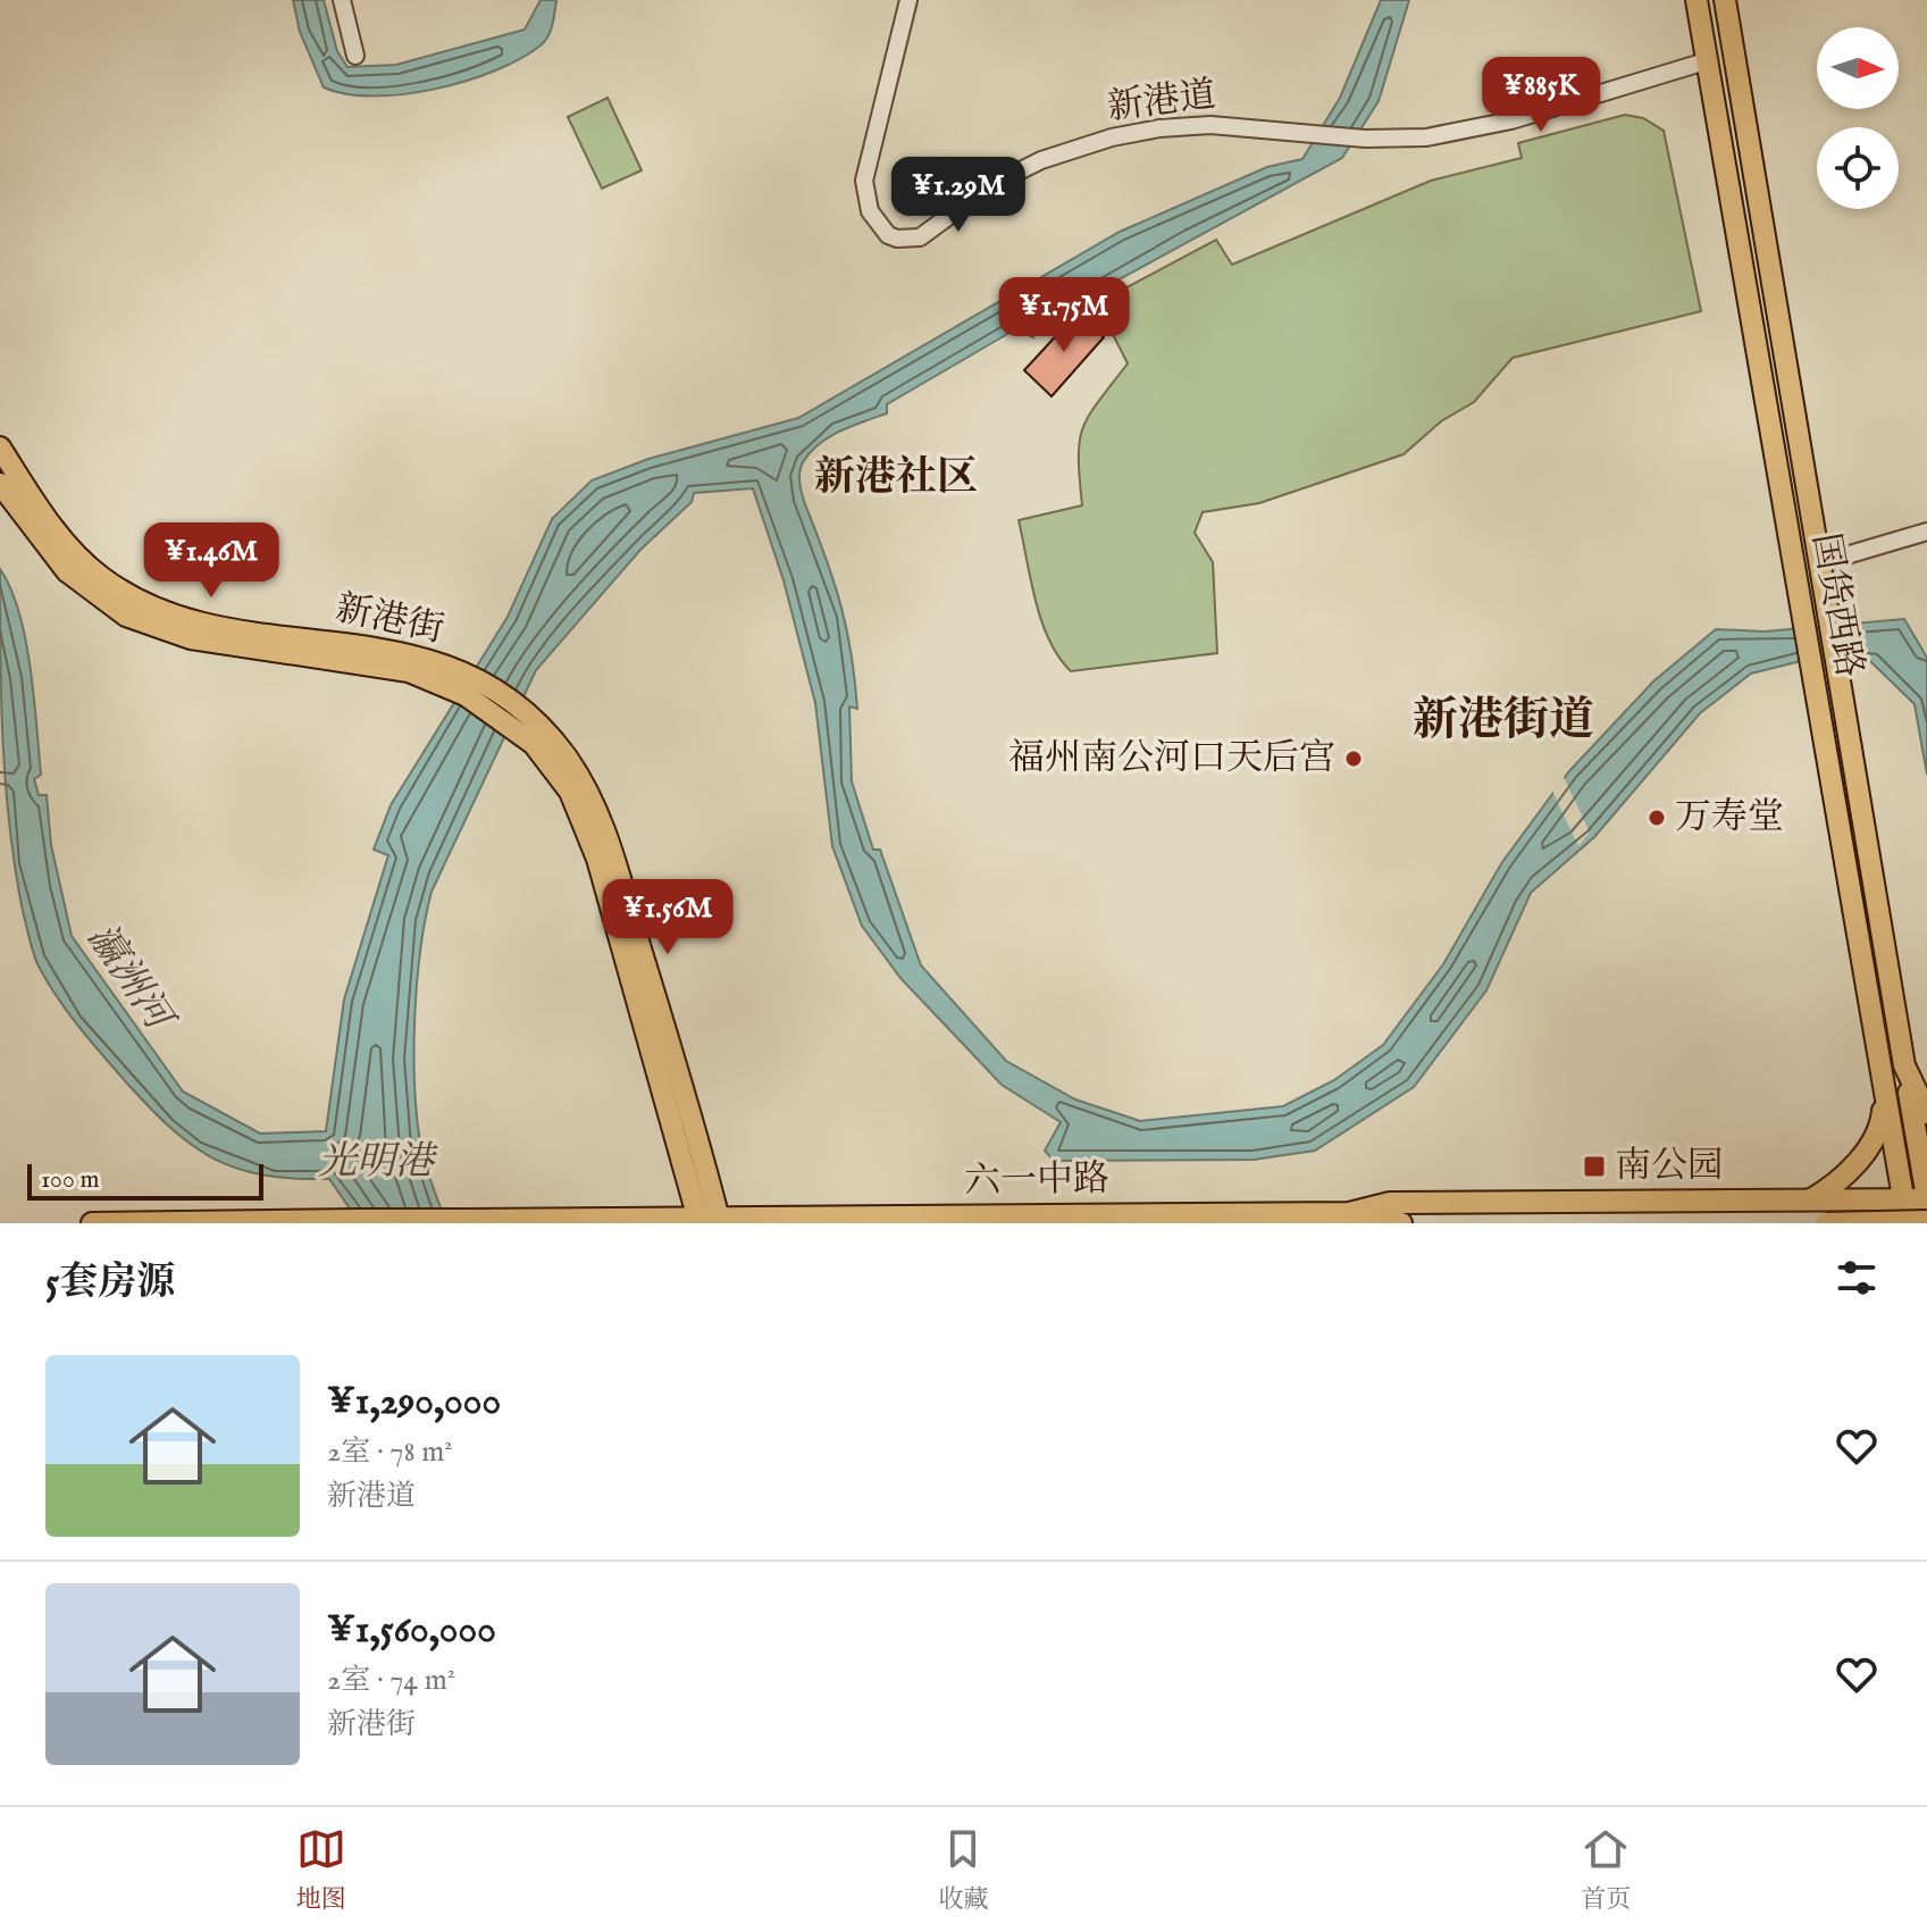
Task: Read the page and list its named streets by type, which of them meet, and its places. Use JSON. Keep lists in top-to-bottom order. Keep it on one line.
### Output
{"streets":{"main road":["国货西路","新港街","六一中路"],"street":["新港道"]},"crossings":[["新港道","国货西路"],["国货西路","六一中路"]],"districts":["新港社区","新港街道"],"water":["瀛洲河","光明港"],"places":{"other":["福州南公河口天后宫","万寿堂"],"transit":["南公园"]},"scale_bar":"100 m","north":"right","page":{"price":["¥885K","¥1.29M","¥1.75M","¥1.46M","¥1.56M"],"scale":"100 m","heading":"5套房源","list":[{"name":"¥1,290,000","note":"2室 · 78 m² · 新港道"},{"name":"¥1,560,000","note":"2室 · 74 m² · 新港街"}],"tabs":["地图","收藏","首页"]}}
